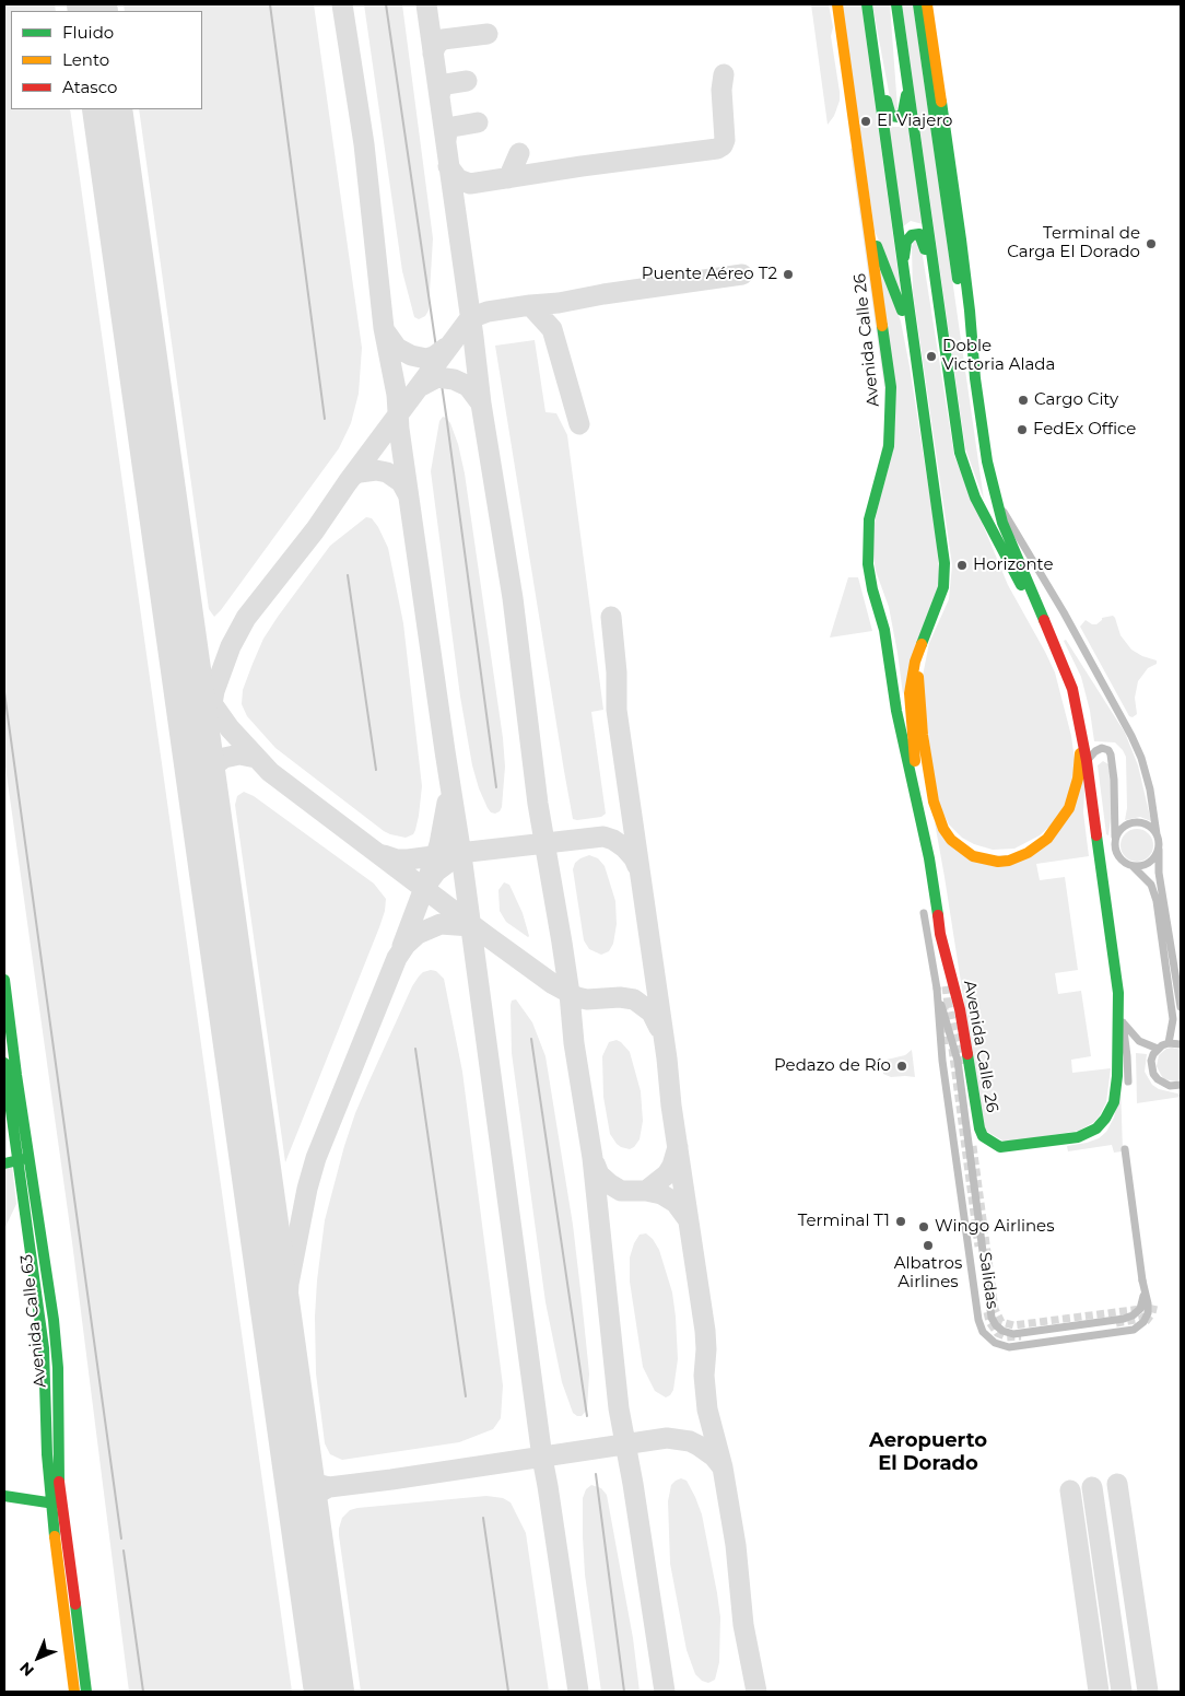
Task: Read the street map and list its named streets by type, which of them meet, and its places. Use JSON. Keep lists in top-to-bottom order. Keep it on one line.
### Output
{"streets":{"main road":["Avenida Calle 26","Avenida Calle 63"],"street":["Salidas"]},"districts":["Aeropuerto El Dorado"],"places":["El Viajero","Terminal de Carga El Dorado","Puente Aéreo T2","Doble Victoria Alada","Cargo City","FedEx Office","Horizonte","Pedazo de Río","Terminal T1","Wingo Airlines","Albatros Airlines"],"legend":["Fluido","Lento","Atasco"],"north":"bottom left"}
